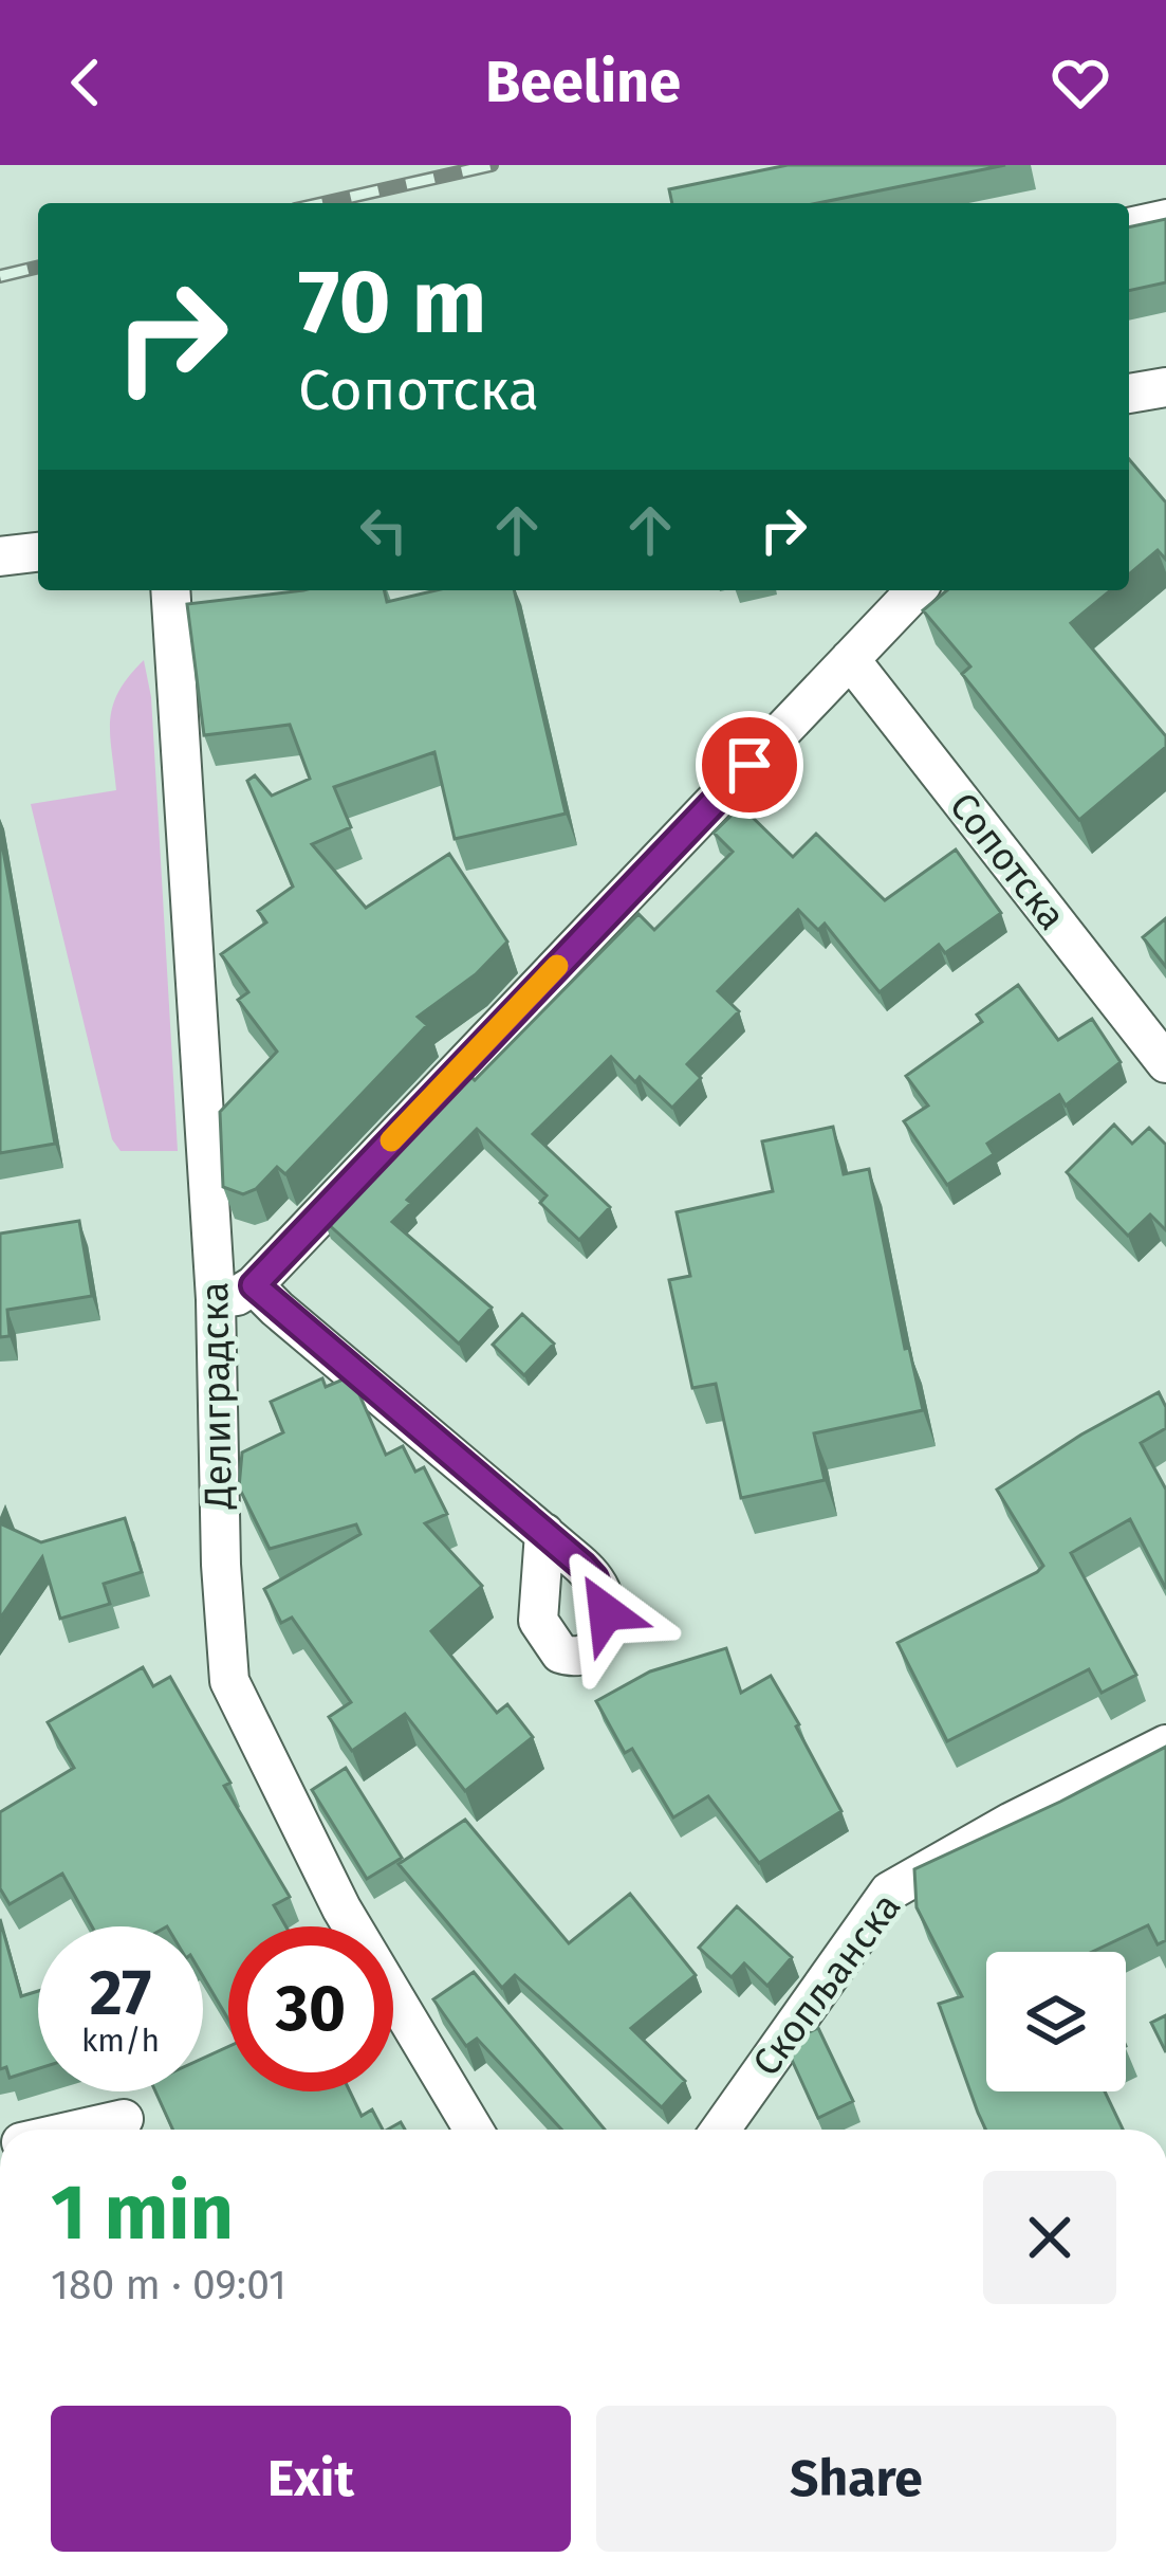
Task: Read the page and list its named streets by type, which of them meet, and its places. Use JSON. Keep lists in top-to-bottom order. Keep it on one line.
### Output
{"streets":{"street":["Сопотска","Делиградска","Скопљанска"]},"page":{"header":"Beeline","turn":["70 m","Сопотска"],"speed":"27 km/h","limit":"30","heading":["1 min","180 m · 09:01"],"buttons":["Exit","Share"]}}
